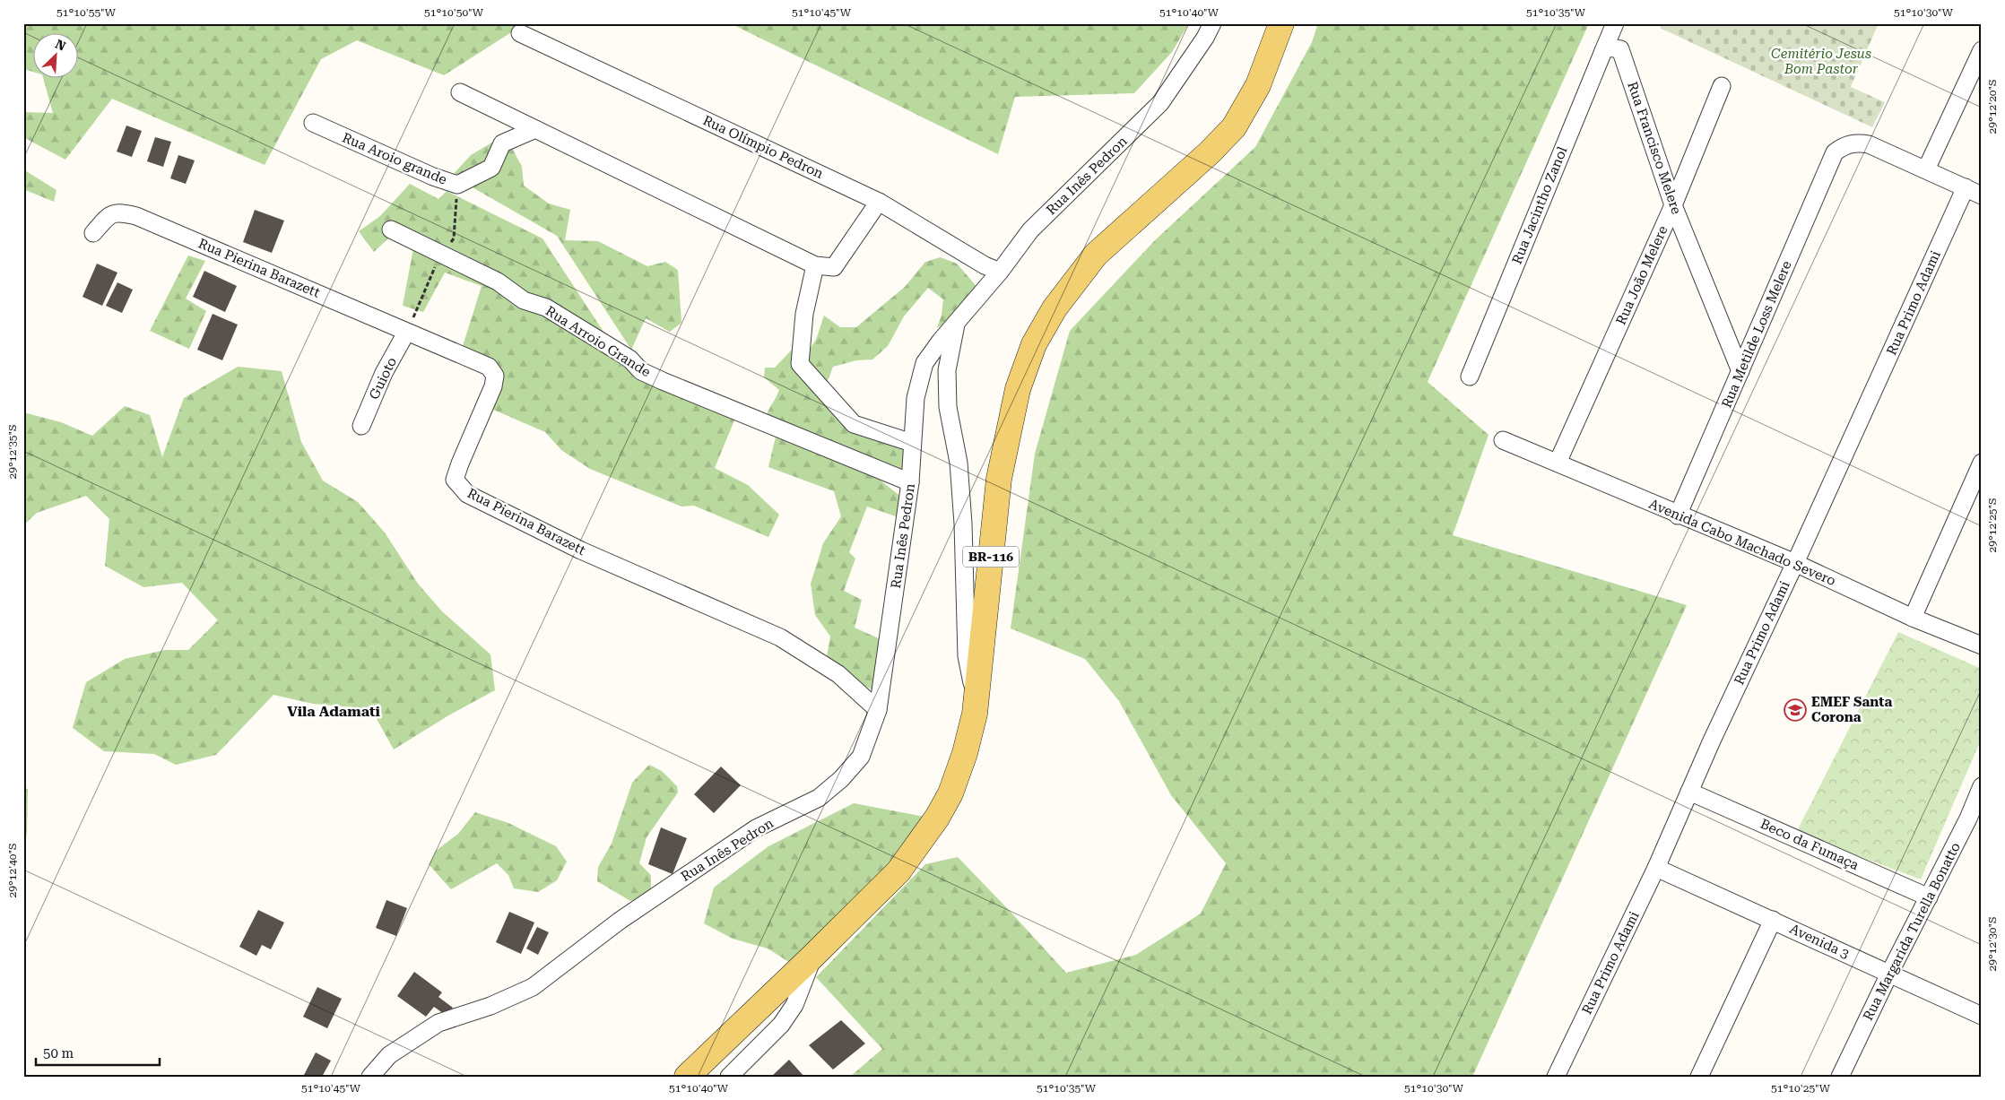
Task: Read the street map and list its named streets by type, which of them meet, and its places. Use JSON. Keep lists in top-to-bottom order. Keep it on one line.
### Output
{"streets":{"main road":["BR-116"],"street":["Rua Olímpio Pedron","Rua Francisco Melere","Rua Aroio grande","Rua Inês Pedron","Rua Jacintho Zanol","Rua Pierina Barazett","Rua João Melere","Rua Primo Adami","Rua Metilde Loss Melere","Rua Arroio Grande","Guioto","Avenida Cabo Machado Severo","Beco da Fumaça","Rua Margarida Turella Bonatto","Avenida 3"]},"crossings":[["Rua Olímpio Pedron","Rua Inês Pedron"],["Rua Francisco Melere","Rua Jacintho Zanol"],["Rua Francisco Melere","Rua João Melere"],["Rua Francisco Melere","Rua Metilde Loss Melere"],["Rua Inês Pedron","Rua Pierina Barazett"],["Rua Inês Pedron","Rua Arroio Grande"],["Rua Inês Pedron","BR-116"],["Rua Pierina Barazett","Guioto"],["Rua João Melere","Avenida Cabo Machado Severo"],["Rua Primo Adami","Avenida Cabo Machado Severo"],["Rua Primo Adami","Beco da Fumaça"],["Rua Primo Adami","Avenida 3"],["Rua Metilde Loss Melere","Avenida Cabo Machado Severo"],["Beco da Fumaça","Rua Margarida Turella Bonatto"],["Rua Margarida Turella Bonatto","Avenida 3"]],"districts":["Vila Adamati"],"parks":["Cemitério Jesus Bom Pastor"],"places":{"school or university":["EMEF Santa Corona"]},"scale_bar":"50 m","north":"top right","coordinates":["51°10'55\"W","51°10'50\"W","51°10'45\"W","51°10'40\"W","51°10'35\"W","51°10'30\"W","29°12'20\"S","29°12'35\"S","29°12'25\"S","29°12'40\"S","29°12'30\"S","51°10'25\"W"]}
